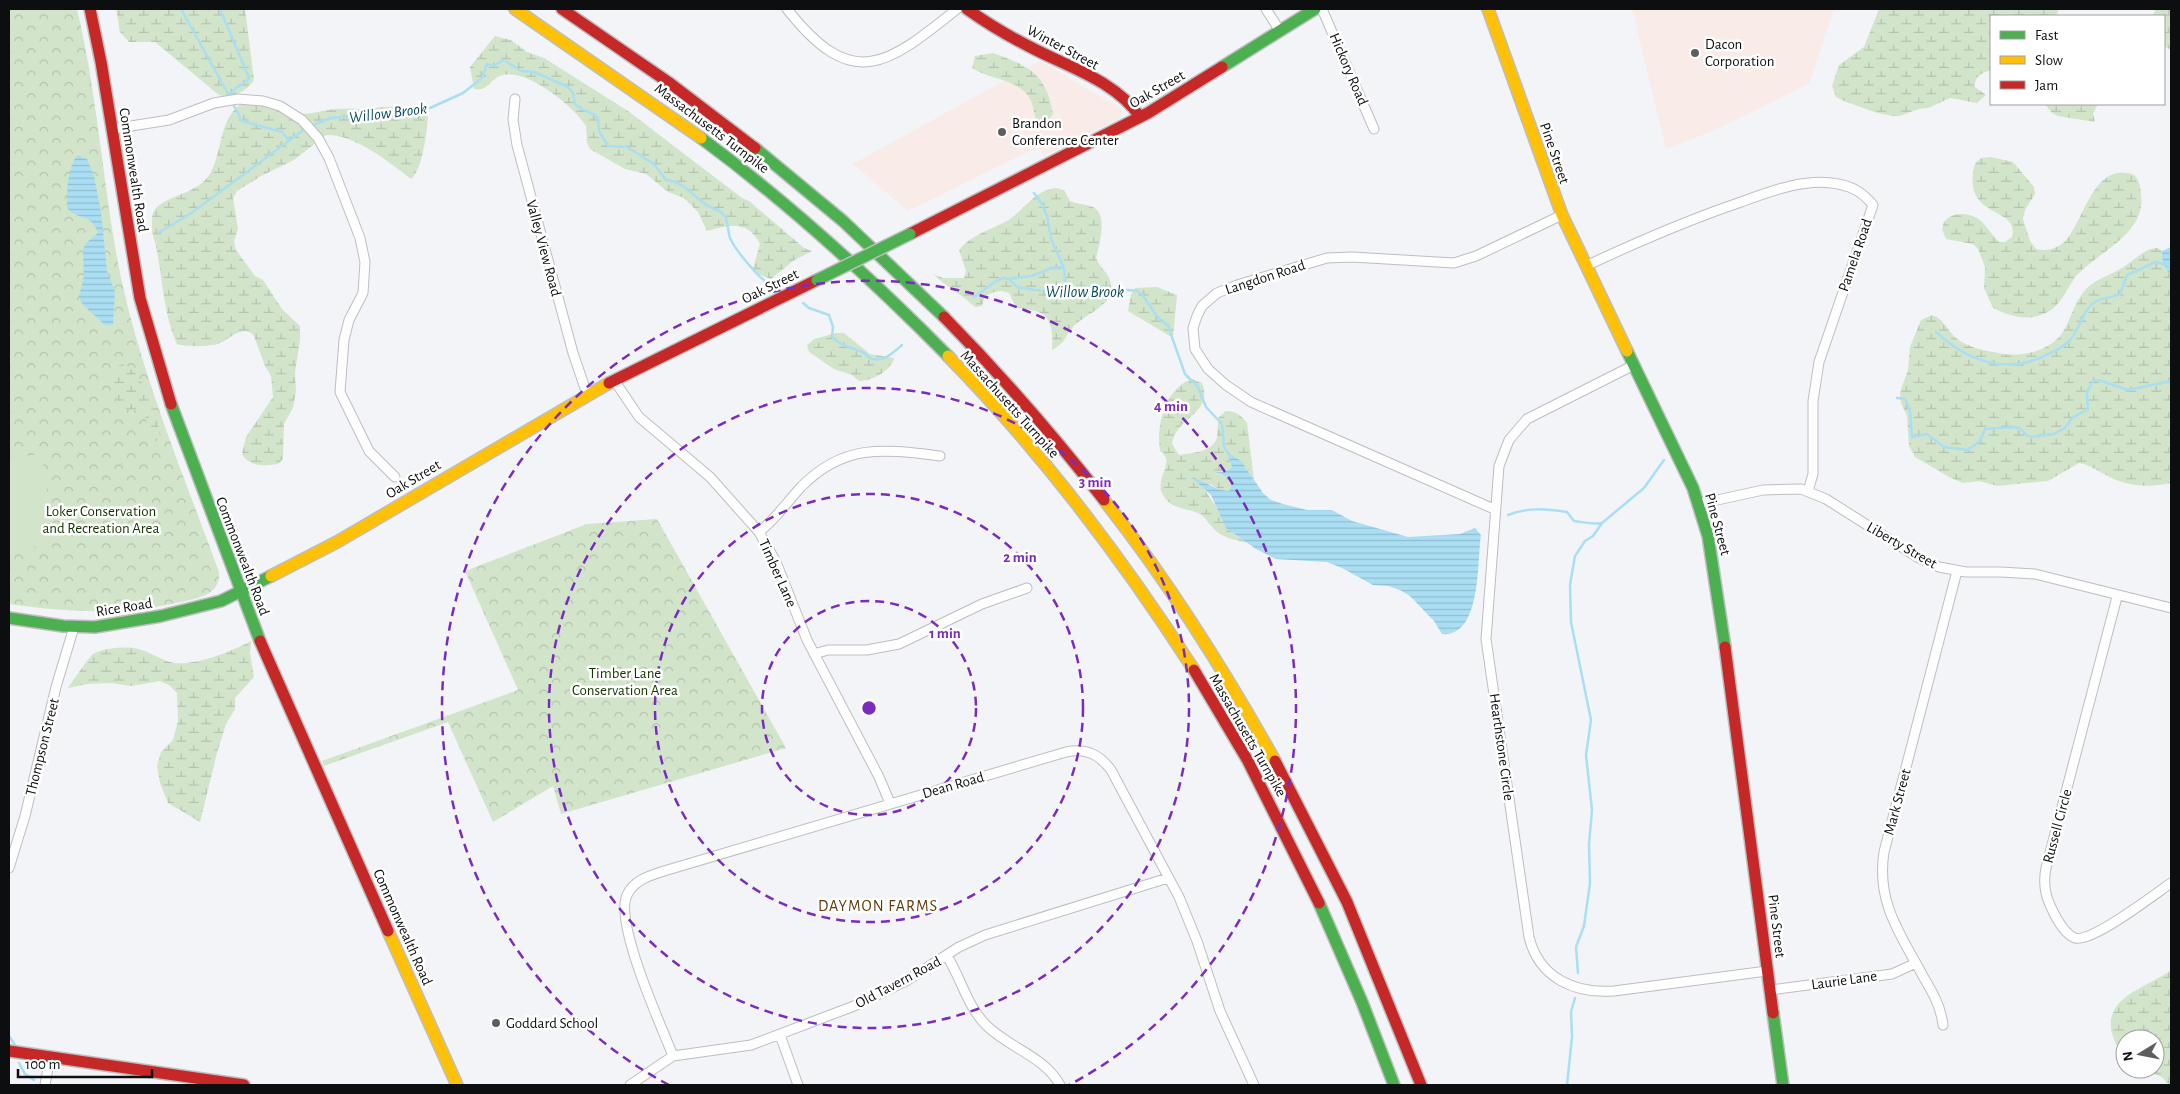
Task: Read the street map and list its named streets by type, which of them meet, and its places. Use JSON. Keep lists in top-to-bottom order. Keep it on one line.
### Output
{"streets":{"main road":["Winter Street","Oak Street","Massachusetts Turnpike","Pine Street","Commonwealth Road","Rice Road"],"street":["Hickory Road","Valley View Road","Pamela Road","Langdon Road","Liberty Street","Timber Lane","Thompson Street","Hearthstone Circle","Dean Road","Mark Street","Russell Circle","Laurie Lane","Old Tavern Road"]},"crossings":[["Winter Street","Oak Street"],["Oak Street","Commonwealth Road"],["Oak Street","Valley View Road"],["Oak Street","Timber Lane"],["Oak Street","Rice Road"],["Pine Street","Pamela Road"],["Pine Street","Langdon Road"],["Pine Street","Liberty Street"],["Pine Street","Hearthstone Circle"],["Pine Street","Laurie Lane"],["Commonwealth Road","Rice Road"],["Pamela Road","Liberty Street"],["Langdon Road","Hearthstone Circle"],["Liberty Street","Mark Street"],["Liberty Street","Russell Circle"],["Timber Lane","Dean Road"],["Rice Road","Thompson Street"],["Dean Road","Old Tavern Road"],["Mark Street","Laurie Lane"]],"districts":["DAYMON FARMS"],"water":["Willow Brook"],"parks":["Loker Conservation and Recreation Area","Timber Lane Conservation Area"],"places":["Dacon Corporation","Brandon Conference Center","Goddard School"],"legend":["Fast","Slow","Jam"],"scale_bar":"100 m","north":"left","rings":["4 min","3 min","2 min","1 min"]}
